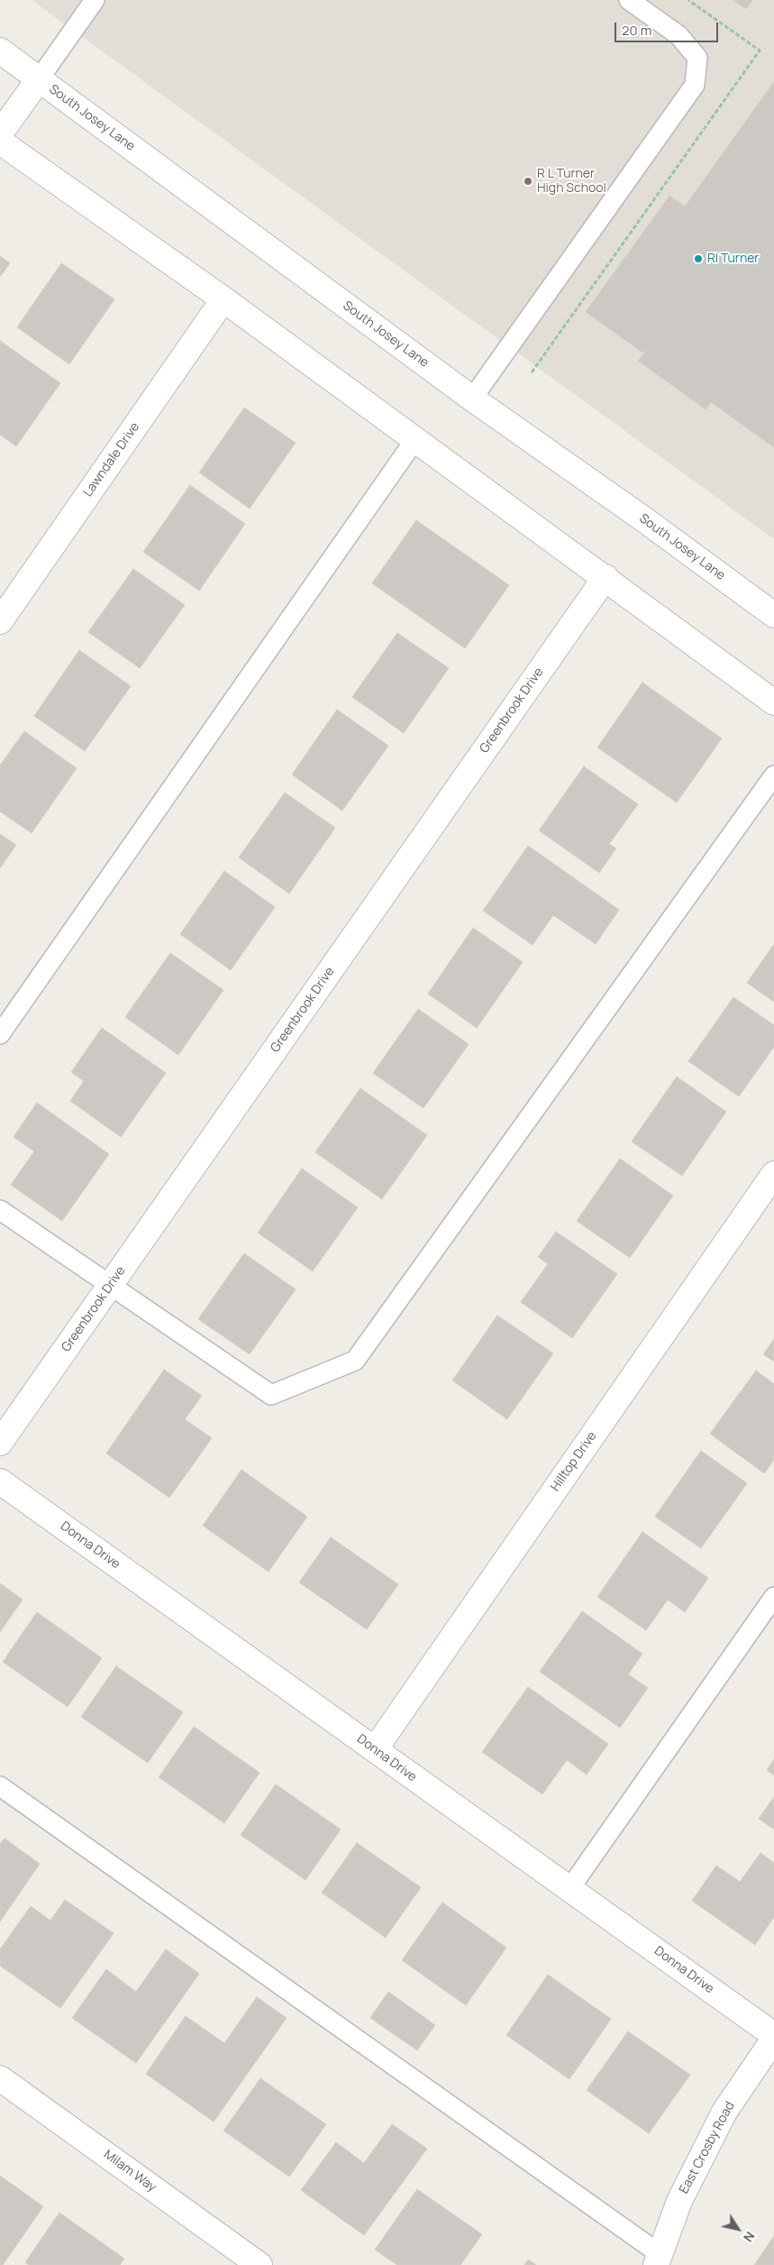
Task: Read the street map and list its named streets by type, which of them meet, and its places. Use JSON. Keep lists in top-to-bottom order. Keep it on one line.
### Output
{"streets":{"street":["South Josey Lane","Lawndale Drive","Greenbrook Drive","Hilltop Drive","Donna Drive","East Crosby Road","Milam Way"]},"crossings":[["Hilltop Drive","Donna Drive"]],"places":["R L Turner High School","Rl Turner"],"scale_bar":"20 m","north":"bottom right"}
